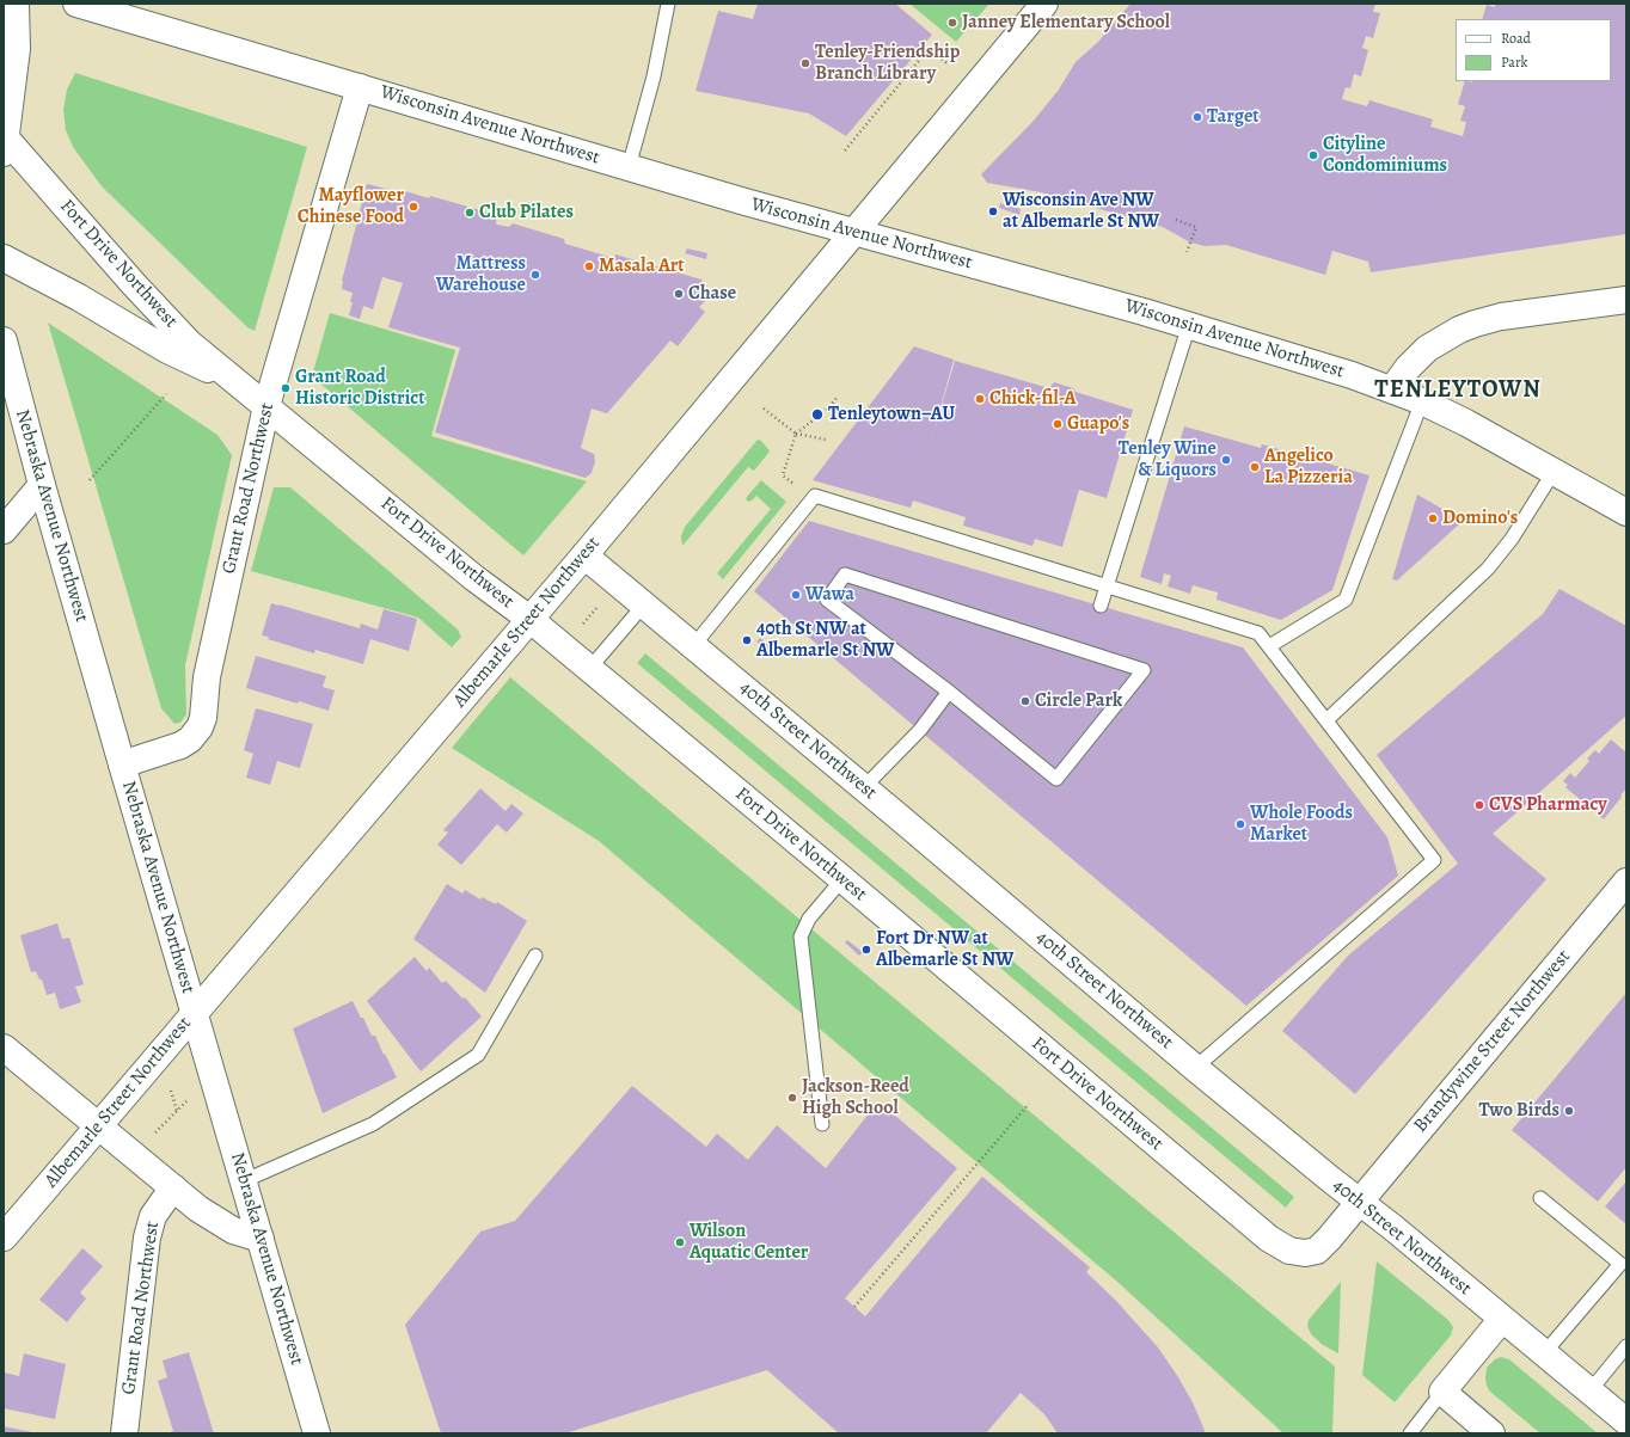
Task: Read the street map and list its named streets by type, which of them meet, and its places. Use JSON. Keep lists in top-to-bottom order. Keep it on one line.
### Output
{"streets":{"street":["Wisconsin Avenue Northwest","Fort Drive Northwest","Grant Road Northwest","Nebraska Avenue Northwest","Albemarle Street Northwest","40th Street Northwest","Brandywine Street Northwest"]},"crossings":[["Wisconsin Avenue Northwest","Grant Road Northwest"],["Wisconsin Avenue Northwest","Albemarle Street Northwest"],["Fort Drive Northwest","Grant Road Northwest"],["Fort Drive Northwest","Albemarle Street Northwest"],["Fort Drive Northwest","40th Street Northwest"],["Fort Drive Northwest","Brandywine Street Northwest"],["Grant Road Northwest","Nebraska Avenue Northwest"],["Nebraska Avenue Northwest","Albemarle Street Northwest"],["Albemarle Street Northwest","40th Street Northwest"],["40th Street Northwest","Brandywine Street Northwest"]],"districts":["TENLEYTOWN"],"places":["Janney Elementary School","Tenley-Friendship Branch Library","Target","Cityline Condominiums","Mayflower Chinese Food","Wisconsin Ave NW at Albemarle St NW","Club Pilates","Masala Art","Mattress Warehouse","Chase","Grant Road Historic District","Chick-fil-A","Tenleytown–AU","Guapo's","Tenley Wine & Liquors","Angelico La Pizzeria","Domino's","Wawa","40th St NW at Albemarle St NW","Circle Park","CVS Pharmacy","Whole Foods Market","Fort Dr NW at Albemarle St NW","Jackson-Reed High School","Two Birds","Wilson Aquatic Center"],"legend":["Road","Park"]}
